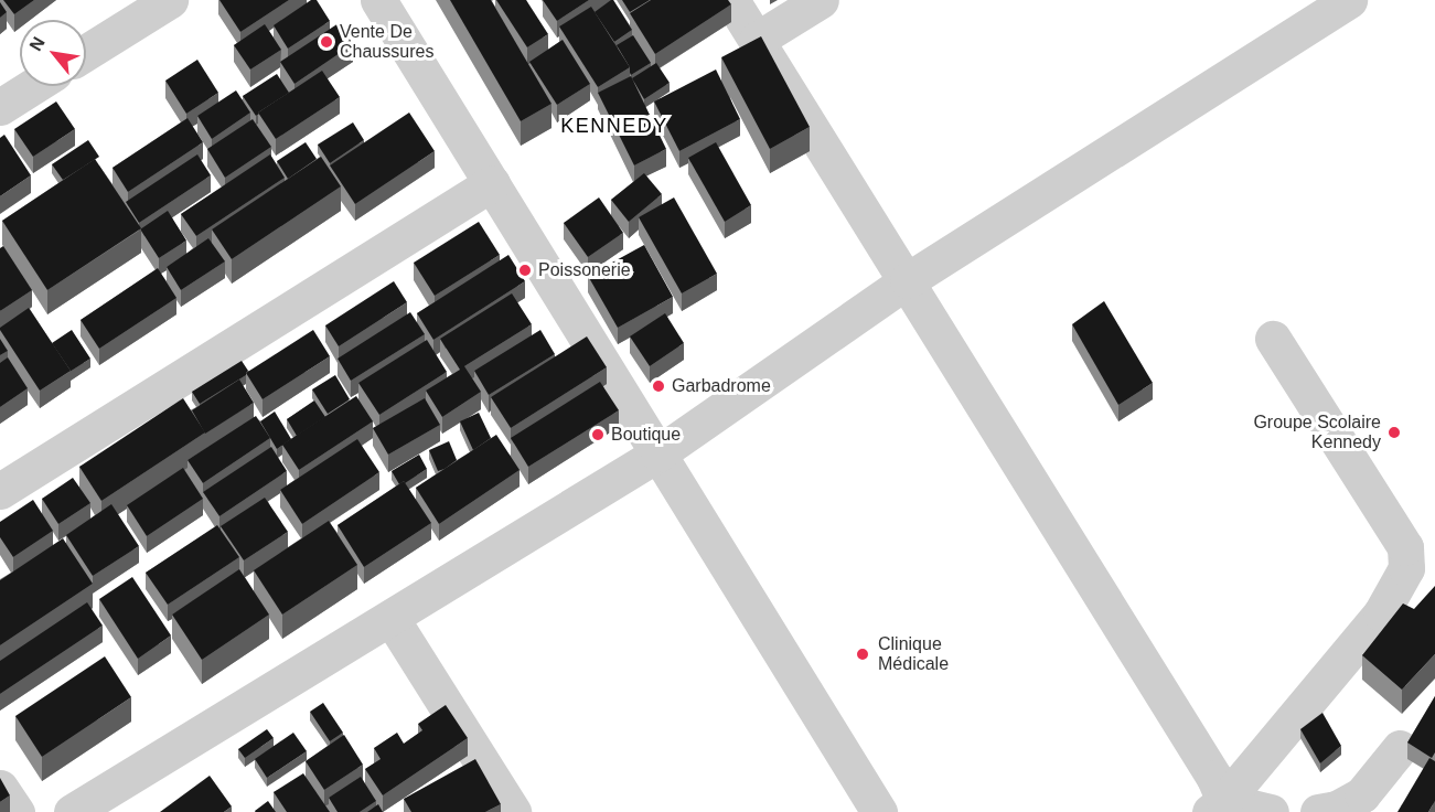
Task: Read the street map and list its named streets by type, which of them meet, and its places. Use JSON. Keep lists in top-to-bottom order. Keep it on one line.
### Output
{"districts":["KENNEDY"],"places":["Vente De Chaussures","Poissonerie","Garbadrome","Groupe Scolaire Kennedy","Boutique","Clinique Médicale"],"north":"top left"}
